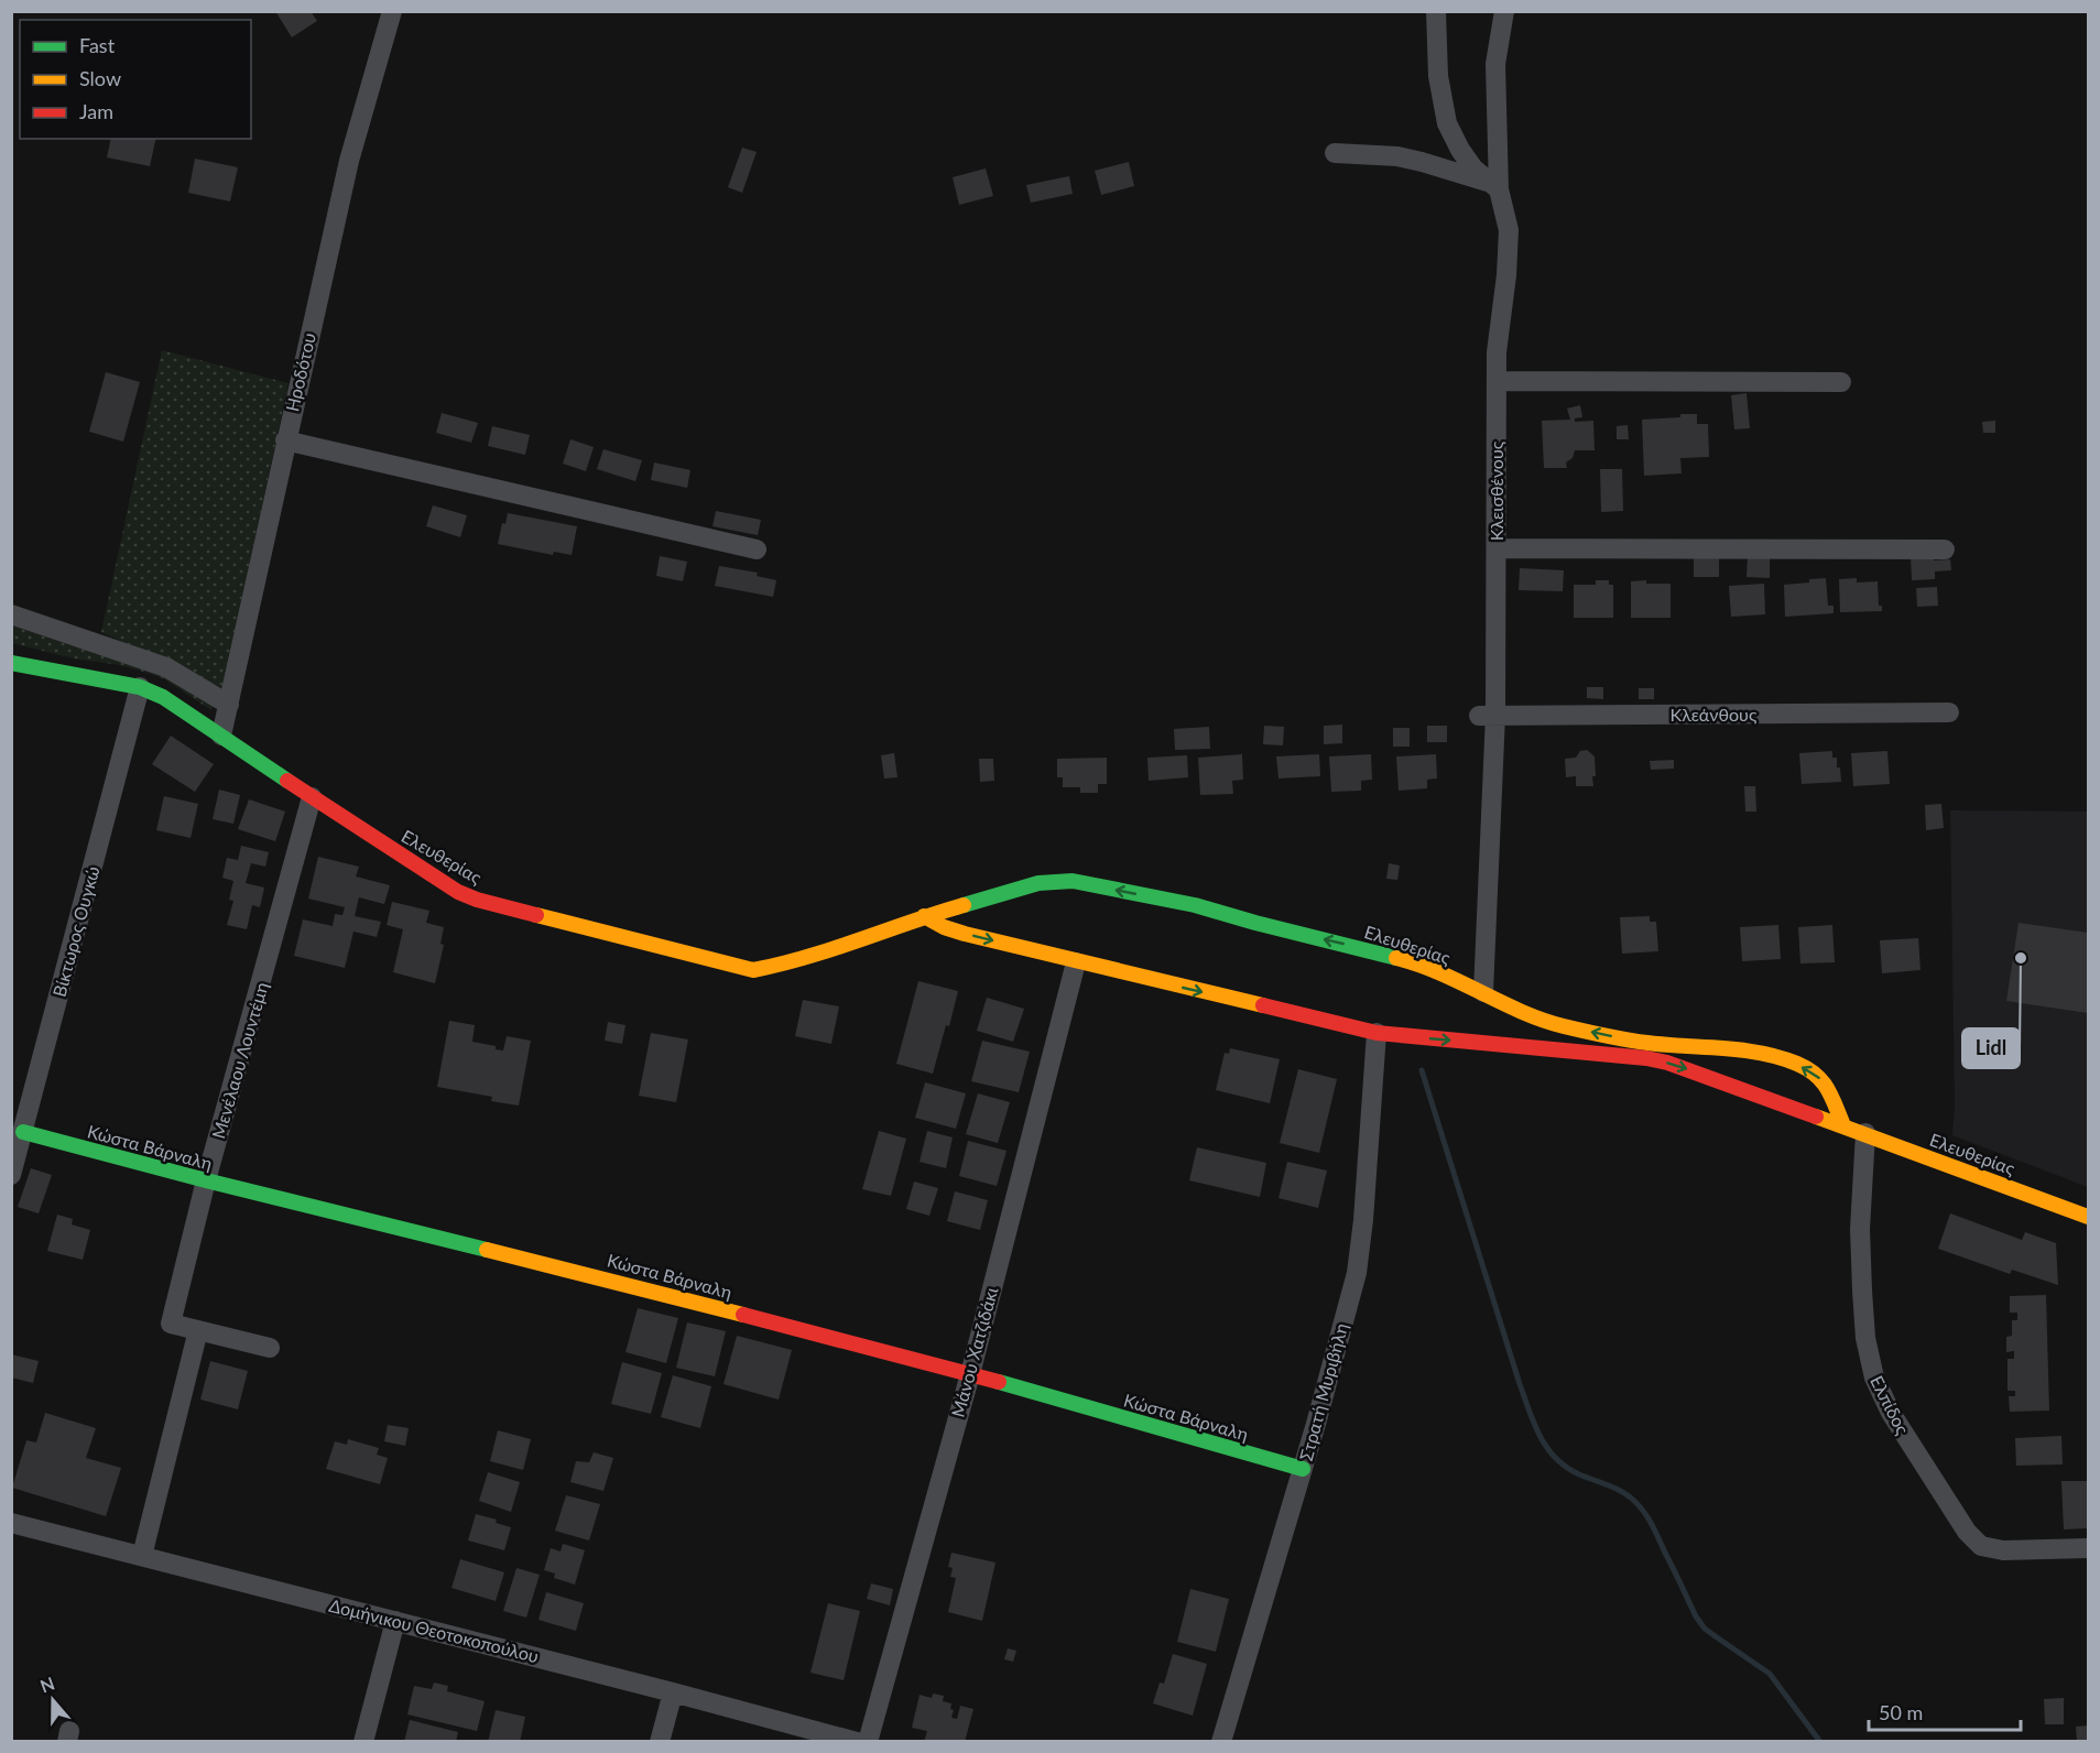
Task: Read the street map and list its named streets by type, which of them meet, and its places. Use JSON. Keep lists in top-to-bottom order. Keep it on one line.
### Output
{"streets":{"street":["Ηροδότου","Κλεισθένους","Κλεάνθους","Ελευθερίας","Βίκτωρος Ουγκώ","Μενέλαου Λουντέμη","Κώστα Βάρναλη","Μάνου Χατζιδάκι","Στρατή Μυριβήλη","Ελπίδος","Δομήνικου Θεοτοκοπούλου"]},"crossings":[["Ηροδότου","Ελευθερίας"],["Κλεισθένους","Κλεάνθους"],["Κλεισθένους","Ελευθερίας"],["Ελευθερίας","Βίκτωρος Ουγκώ"],["Ελευθερίας","Μενέλαου Λουντέμη"],["Ελευθερίας","Μάνου Χατζιδάκι"],["Ελευθερίας","Στρατή Μυριβήλη"],["Ελευθερίας","Ελπίδος"],["Βίκτωρος Ουγκώ","Κώστα Βάρναλη"],["Μενέλαου Λουντέμη","Κώστα Βάρναλη"],["Κώστα Βάρναλη","Μάνου Χατζιδάκι"],["Κώστα Βάρναλη","Στρατή Μυριβήλη"]],"places":["Lidl"],"legend":["Fast","Slow","Jam"],"scale_bar":"50 m","north":"top"}
